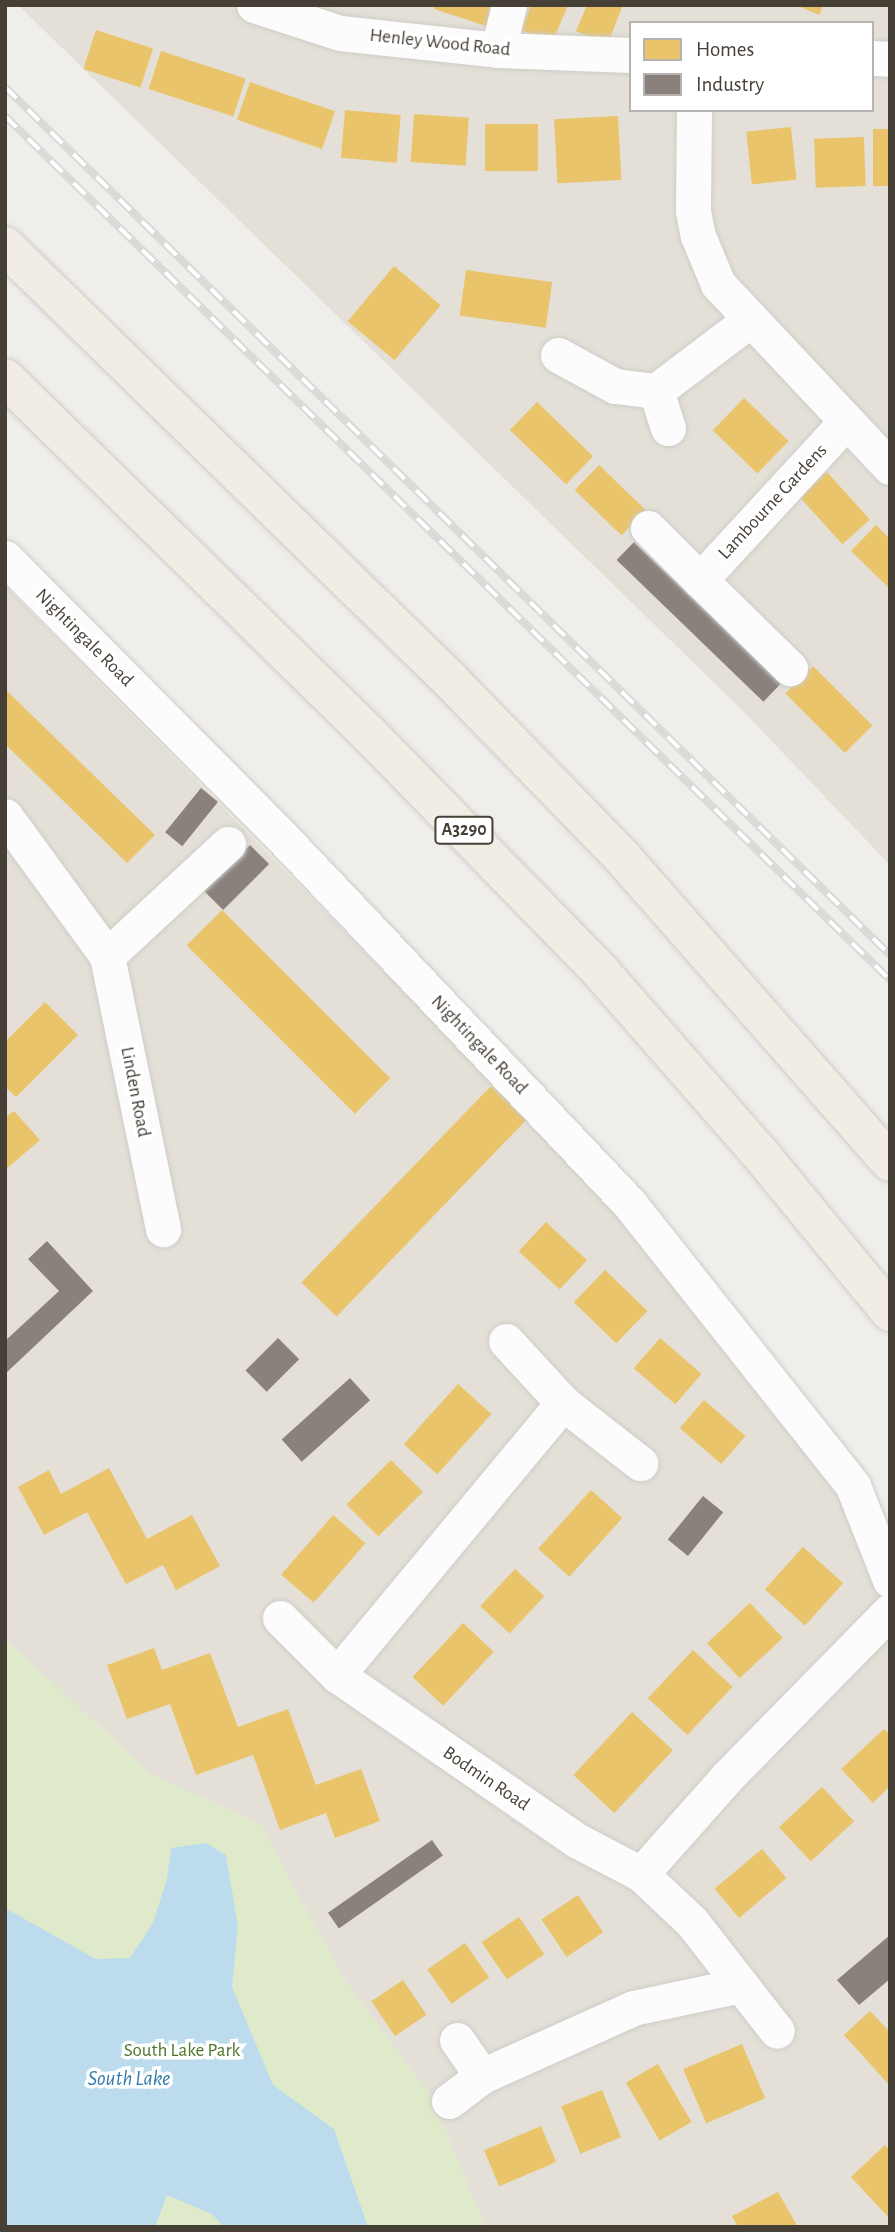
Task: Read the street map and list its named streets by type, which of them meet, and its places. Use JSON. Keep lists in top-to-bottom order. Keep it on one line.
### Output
{"streets":{"main road":["A3290"],"street":["Henley Wood Road","Lambourne Gardens","Nightingale Road","Linden Road","Bodmin Road"]},"water":["South Lake"],"parks":["South Lake Park"],"legend":["Homes","Industry"]}
